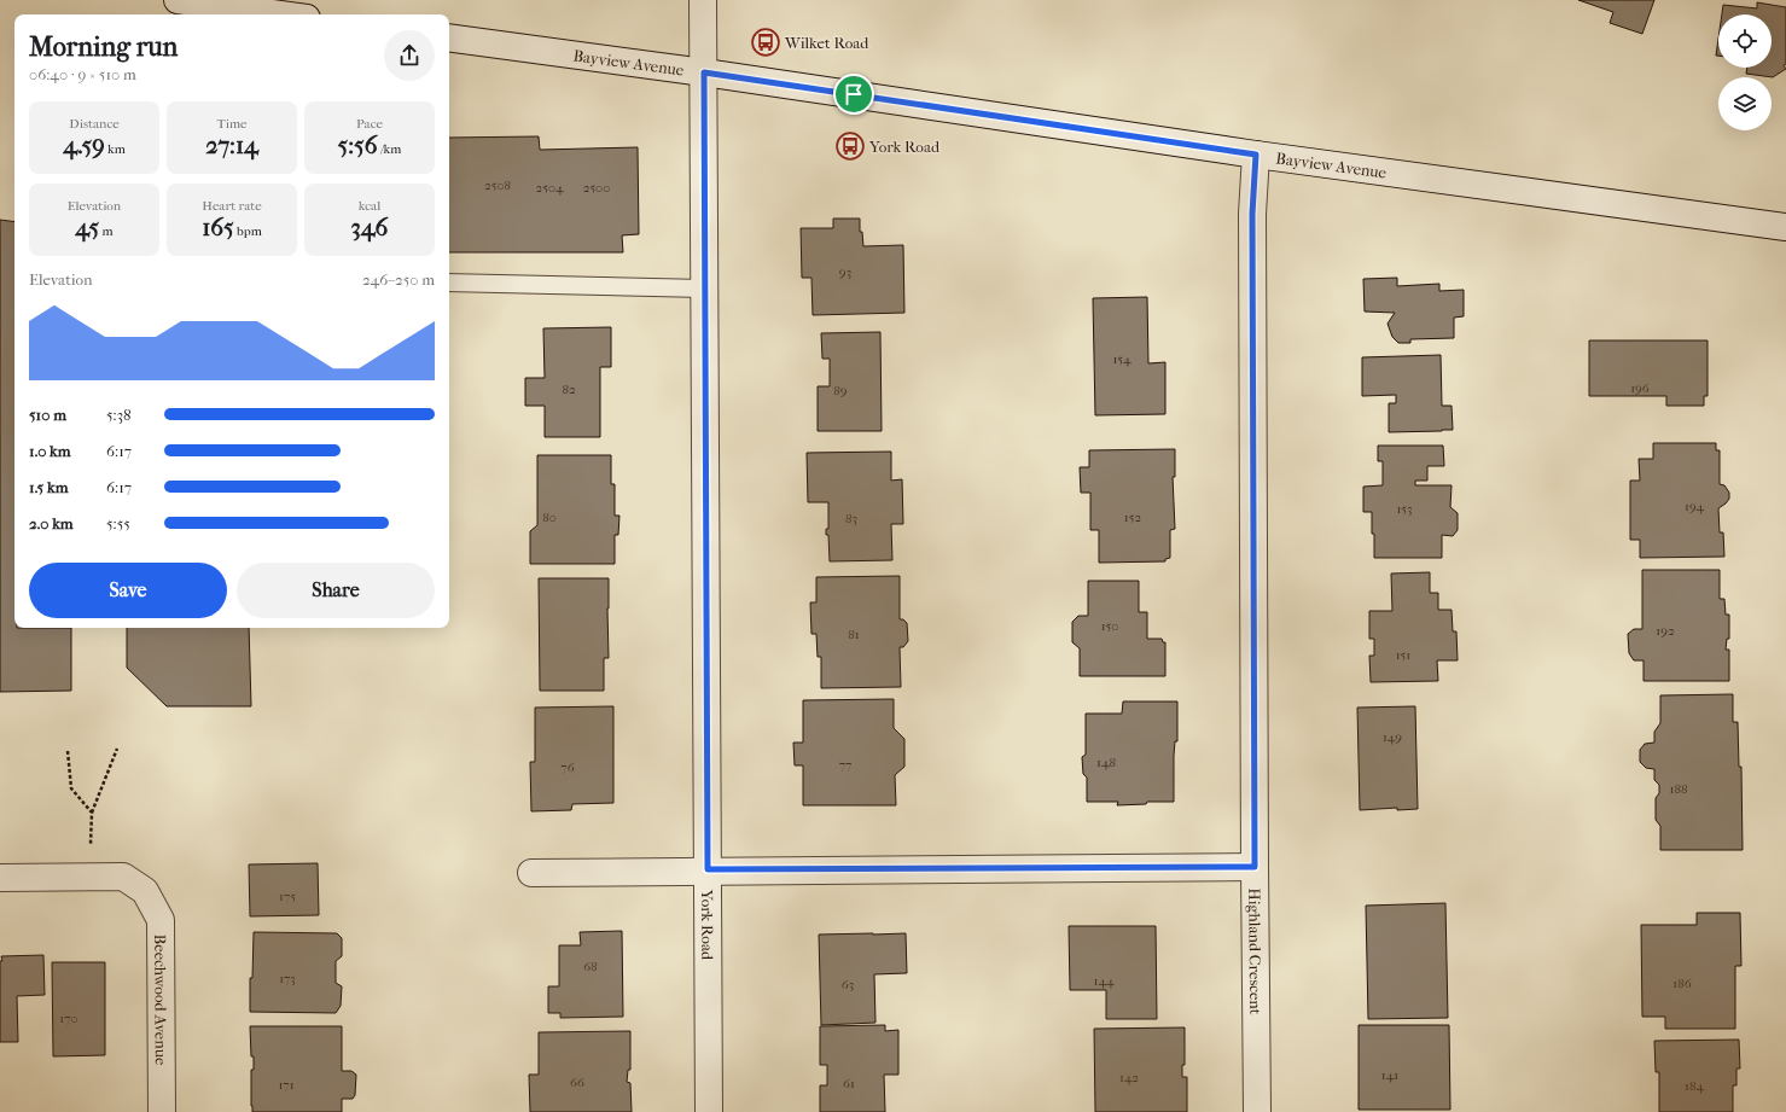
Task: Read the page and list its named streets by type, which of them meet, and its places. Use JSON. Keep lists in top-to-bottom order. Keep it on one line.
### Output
{"streets":{"street":["Bayview Avenue","York Road","Highland Crescent","Beechwood Avenue"]},"crossings":[["Bayview Avenue","York Road"],["Bayview Avenue","Highland Crescent"]],"places":{"bus stop":["Wilket Road","York Road"]},"house_numbers":["2508","2504","2500","93","154","196","82","89","194","153","80","152","83","150","192","81","151","149","148","77","76","188","175","68","173","144","186","63","170","141","142","66","61","171","184"],"page":{"heading":["Morning run","06:40 · 9 × 510 m"],"stats":[["Distance","4.59 km"],["Time","27:14"],["Pace","5:56 /km"],["Elevation","45 m"],["Heart rate","165 bpm"],["kcal","346"]],"chart":["Elevation","246–250 m"],"list":[{"name":"510 m","note":"5:38"},{"name":"1.0 km","note":"6:17"},{"name":"1.5 km","note":"6:17"},{"name":"2.0 km","note":"5:55"}],"buttons":["Save","Share"]}}
